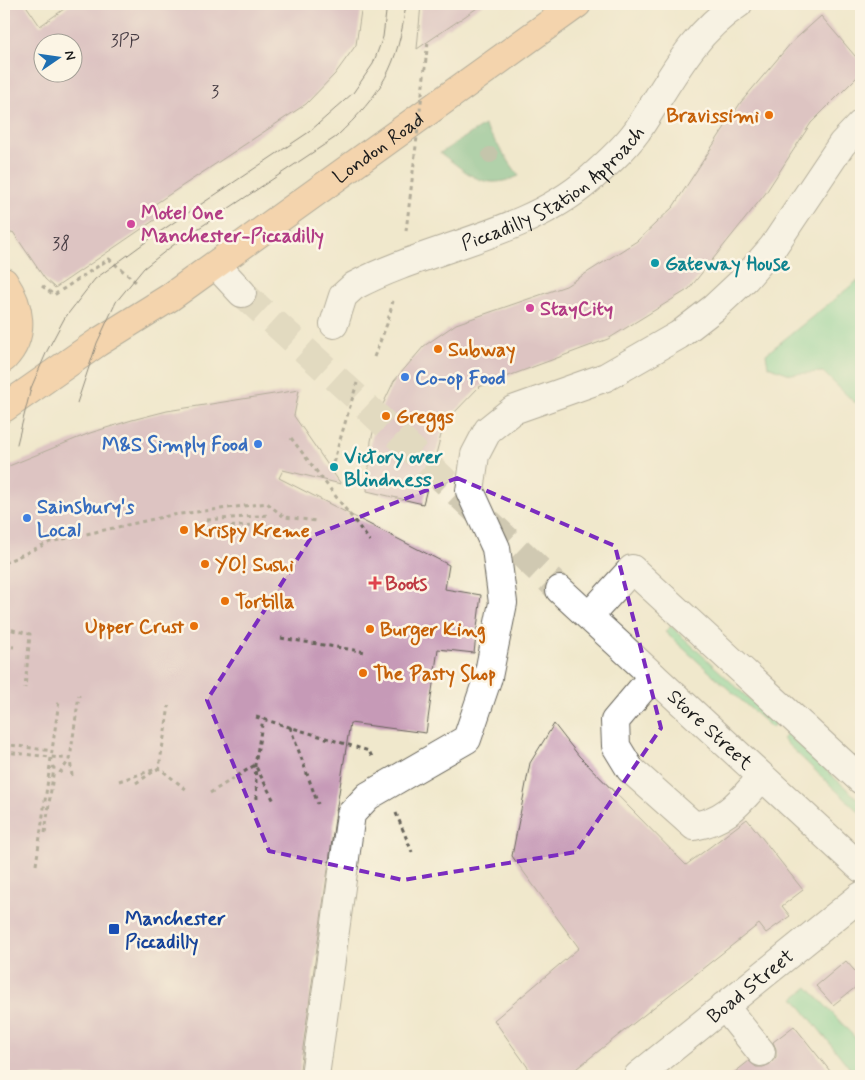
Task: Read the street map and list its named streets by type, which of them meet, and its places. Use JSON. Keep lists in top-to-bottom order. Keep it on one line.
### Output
{"streets":{"main road":["London Road"],"street":["Piccadilly Station Approach","Store Street","Boad Street"]},"places":{"other":["Bravissimi","Motel One Manchester-Piccadilly","Gateway House","StayCity","Subway","Co-op Food","Greggs","M&S Simply Food","Victory over Blindness","Sainsbury's Local","Krispy Kreme","YO! Sushi","Tortilla","Upper Crust","Burger King","The Pasty Shop"],"health":["Boots"],"transit":["Manchester Piccadilly"]},"house_numbers":["3PP","3","38"],"north":"right"}
